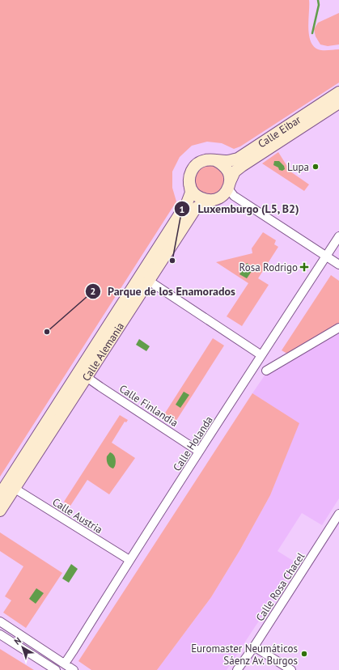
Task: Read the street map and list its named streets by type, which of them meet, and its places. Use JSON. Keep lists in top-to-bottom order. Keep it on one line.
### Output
{"streets":{"main road":["Calle Eibar","Calle Alemania"],"street":["Calle Finlandia","Calle Holanda","Calle Austria","Calle Rosa Chacel"]},"crossings":[["Calle Eibar","Calle Alemania"],["Calle Alemania","Calle Finlandia"],["Calle Alemania","Calle Austria"],["Calle Finlandia","Calle Holanda"],["Calle Holanda","Calle Austria"]],"places":{"other":["Lupa","Luxemburgo (L5, B2)","Parque de los Enamorados","Euromaster Neumáticos Sáenz Av. Burgos"],"health":["Rosa Rodrigo"]},"north":"top left"}
